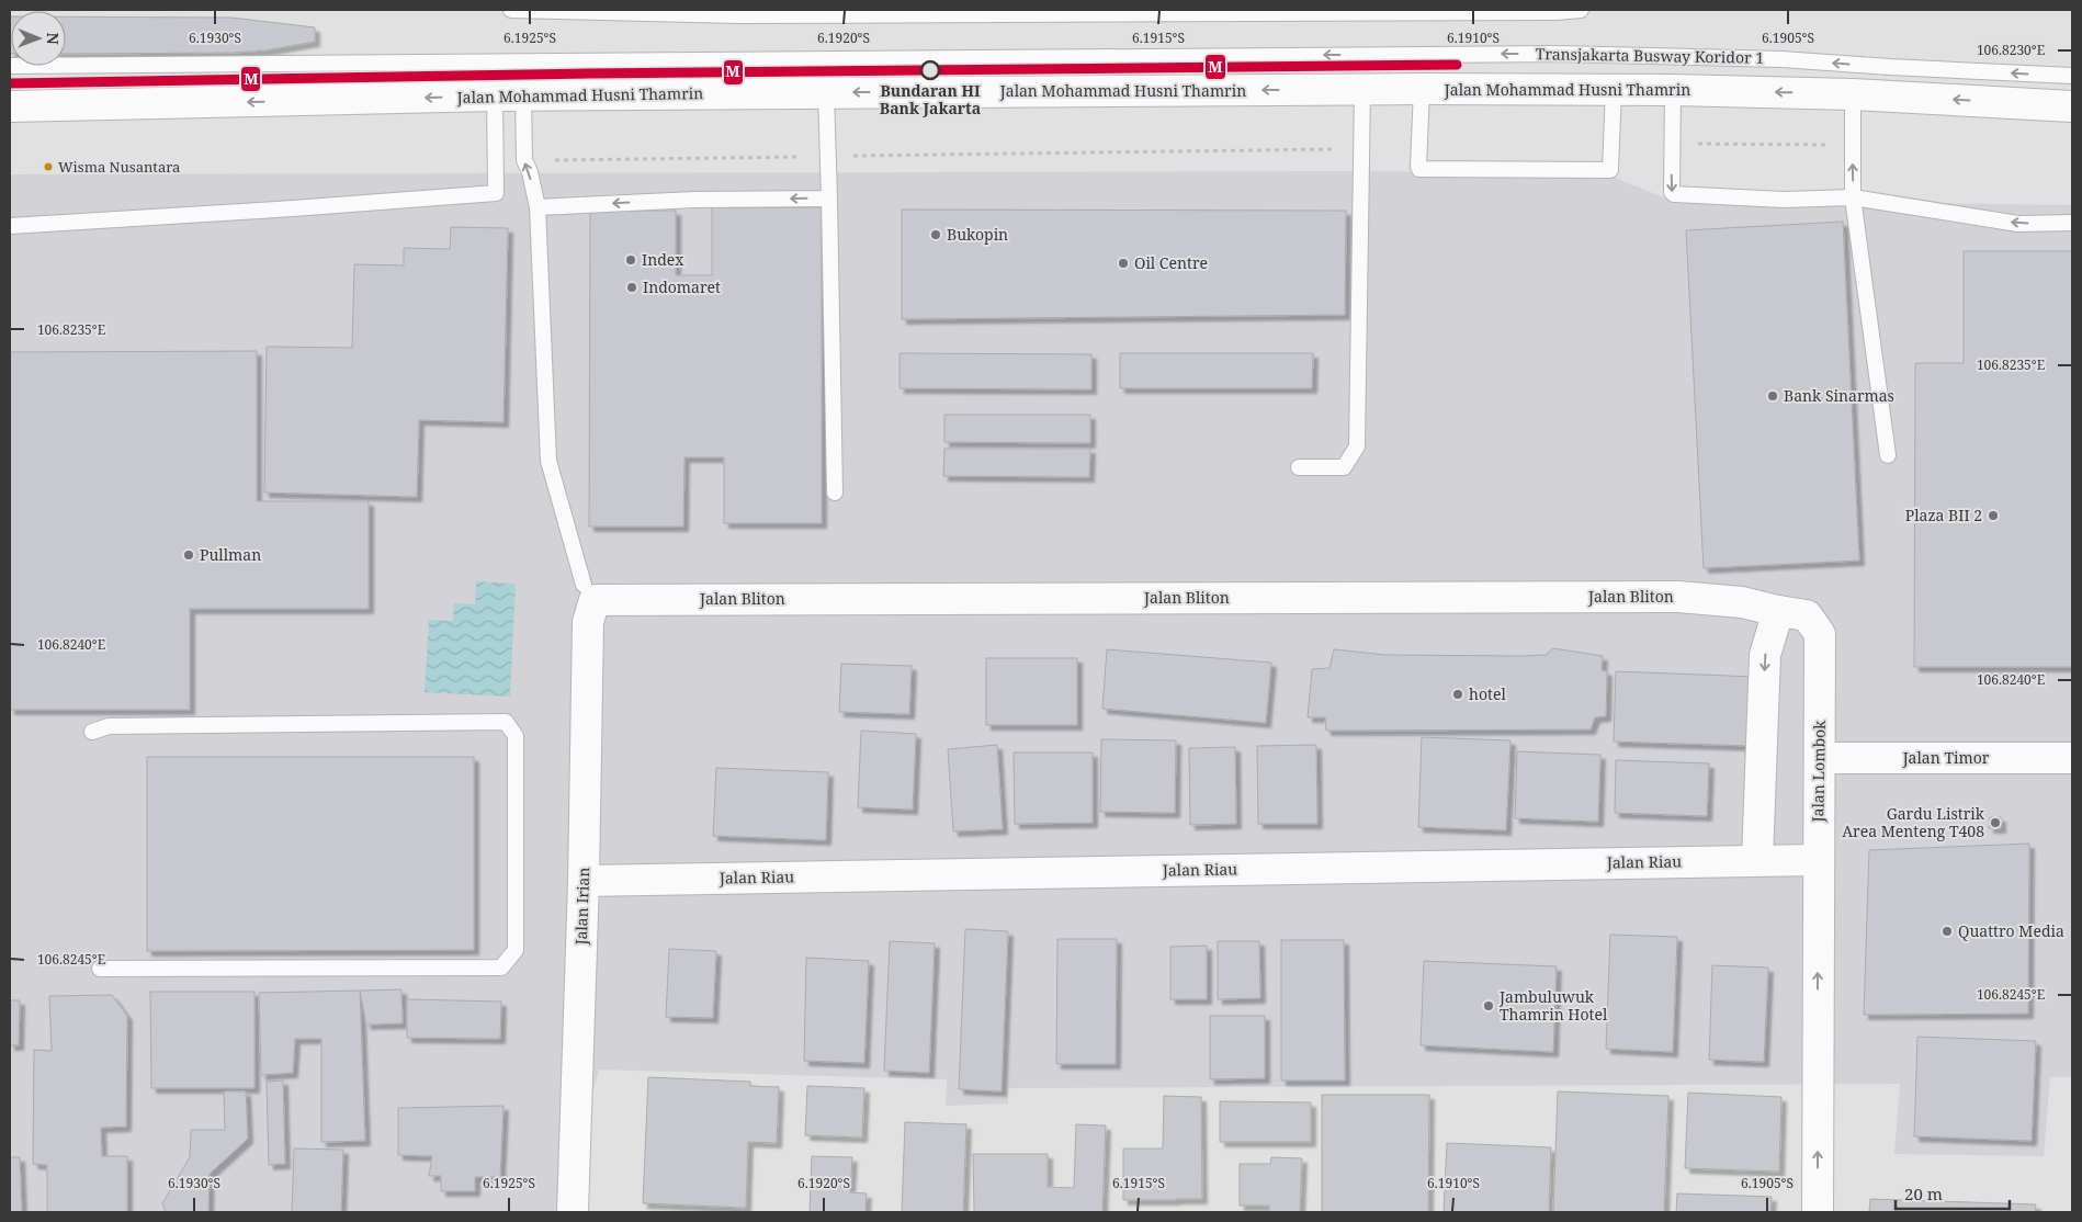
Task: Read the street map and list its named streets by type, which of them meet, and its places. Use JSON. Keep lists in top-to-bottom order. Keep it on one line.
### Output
{"streets":{"street":["Jalan Mohammad Husni Thamrin","Jalan Bliton","Jalan Timor","Jalan Lombok","Jalan Riau","Jalan Irian"],"lane":["Transjakarta Busway Koridor 1"]},"crossings":[["Jalan Bliton","Jalan Lombok"],["Jalan Bliton","Jalan Irian"],["Jalan Timor","Jalan Lombok"],["Jalan Lombok","Jalan Riau"],["Jalan Riau","Jalan Irian"]],"one_way":["Jalan Mohammad Husni Thamrin","Jalan Lombok"],"places":["Bundaran HI Bank Jakarta","Wisma Nusantara","Bukopin","Index","Oil Centre","Indomaret","Bank Sinarmas","Plaza BII 2","Pullman","hotel","Gardu Listrik Area Menteng T408","Quattro Media","Jambuluwuk Thamrin Hotel"],"lines":["transit line M"],"scale_bar":"20 m","north":"right","coordinates":["6.1930°S","6.1925°S","6.1920°S","6.1915°S","6.1910°S","6.1905°S","106.8230°E","106.8235°E","106.8240°E","106.8245°E"]}
